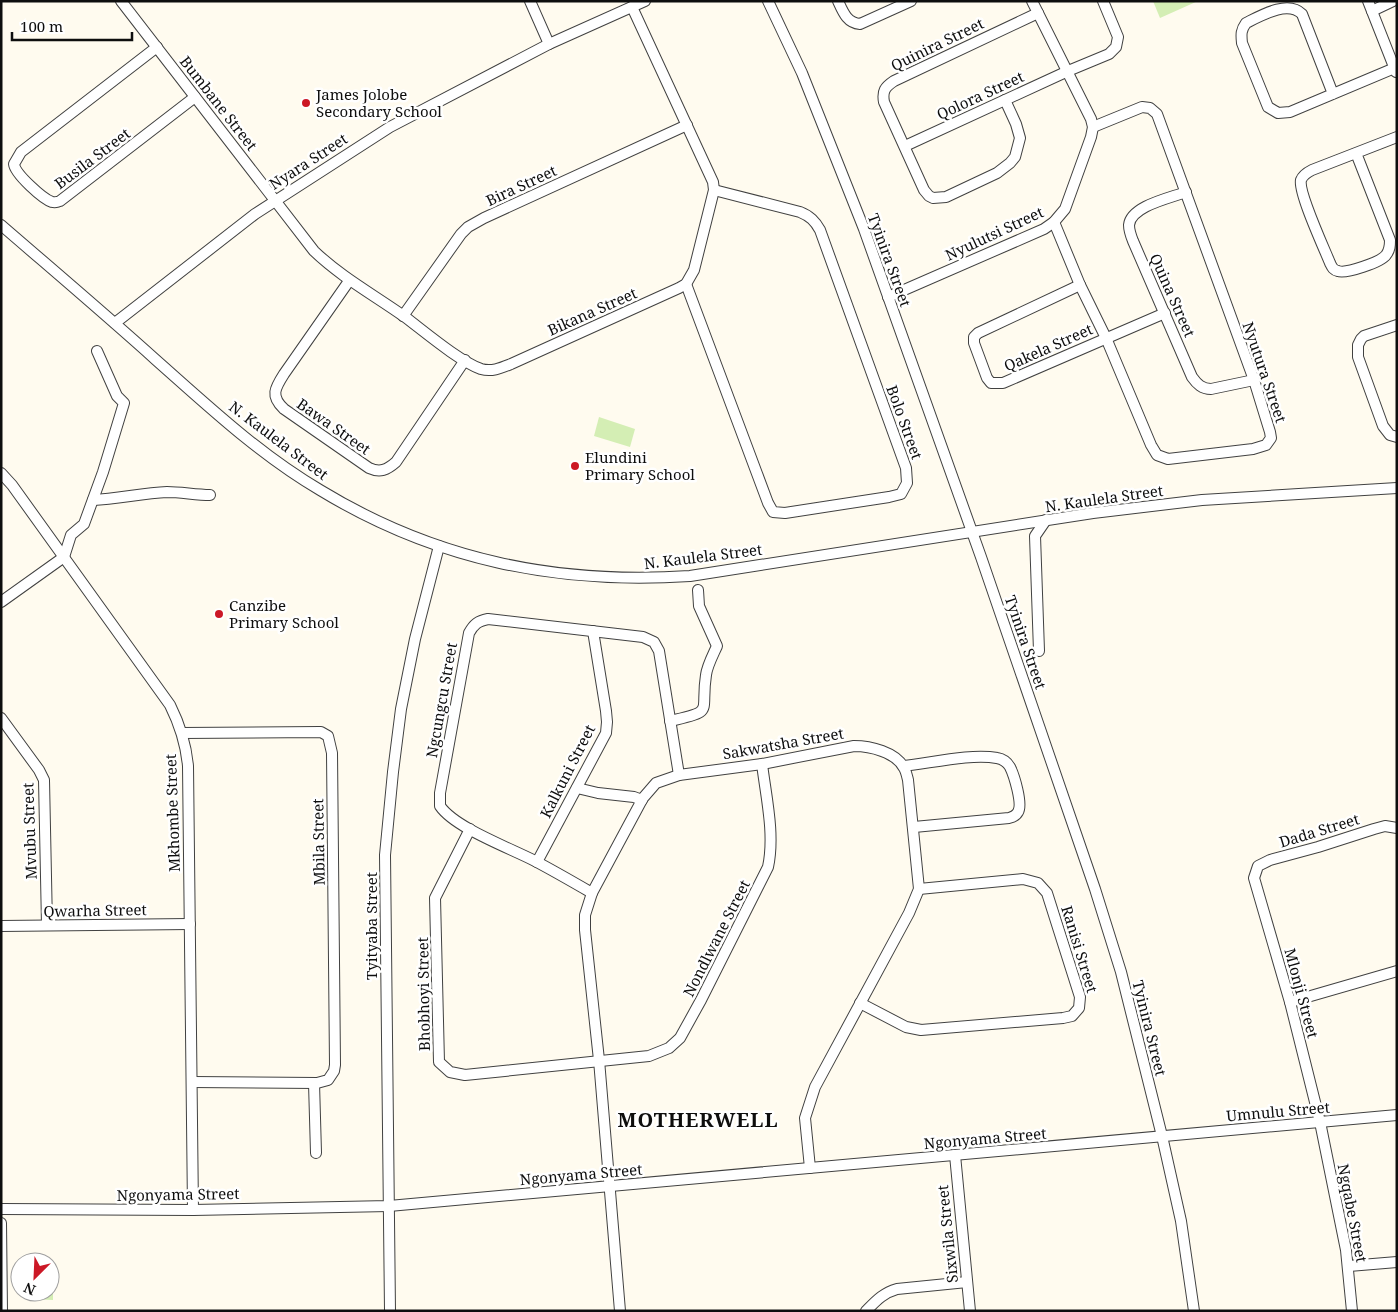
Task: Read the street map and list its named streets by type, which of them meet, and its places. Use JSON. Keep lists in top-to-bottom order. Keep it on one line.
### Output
{"streets":{"street":["Quinira Street","Qolora Street","Bumbane Street","Busila Street","Nyara Street","Bira Street","Nyulutsi Street","Tyinira Street","Quina Street","Bikana Street","Qakela Street","Nyutura Street","Bolo Street","Bawa Street","N. Kaulela Street","Ngcungcu Street","Sakwatsha Street","Kalkuni Street","Mkhombe Street","Dada Street","Mvubu Street","Mbila Street","Qwarha Street","Tyityaba Street","Nondlwane Street","Ranisi Street","Mlonji Street","Bhobhoyi Street","Umnulu Street","Ngonyama Street","Ngqabe Street","Sixwila Street"]},"crossings":[["Quinira Street","Qolora Street"],["Bumbane Street","Busila Street"],["Bumbane Street","Nyara Street"],["Bumbane Street","Bikana Street"],["Nyara Street","Bikana Street"],["Nyara Street","N. Kaulela Street"],["Bira Street","Bikana Street"],["Nyulutsi Street","Tyinira Street"],["Nyulutsi Street","Nyutura Street"],["Tyinira Street","N. Kaulela Street"],["Tyinira Street","Umnulu Street"],["Tyinira Street","Ngonyama Street"],["Quina Street","Nyutura Street"],["Bikana Street","Bolo Street"],["Bikana Street","Bawa Street"],["Qakela Street","Nyutura Street"],["N. Kaulela Street","Tyityaba Street"],["Ngcungcu Street","Sakwatsha Street"],["Ngcungcu Street","Kalkuni Street"],["Ngcungcu Street","Bhobhoyi Street"],["Sakwatsha Street","Nondlwane Street"],["Sakwatsha Street","Bhobhoyi Street"],["Sakwatsha Street","Ngonyama Street"],["Mkhombe Street","Mbila Street"],["Mkhombe Street","Qwarha Street"],["Mkhombe Street","Ngonyama Street"],["Dada Street","Mlonji Street"],["Mvubu Street","Qwarha Street"],["Tyityaba Street","Ngonyama Street"],["Nondlwane Street","Bhobhoyi Street"],["Mlonji Street","Umnulu Street"],["Mlonji Street","Ngqabe Street"],["Umnulu Street","Ngonyama Street"],["Umnulu Street","Ngqabe Street"],["Ngonyama Street","Sixwila Street"]],"districts":["MOTHERWELL"],"places":["James Jolobe Secondary School","Elundini Primary School","Canzibe Primary School"],"scale_bar":"100 m","north":"bottom left"}
